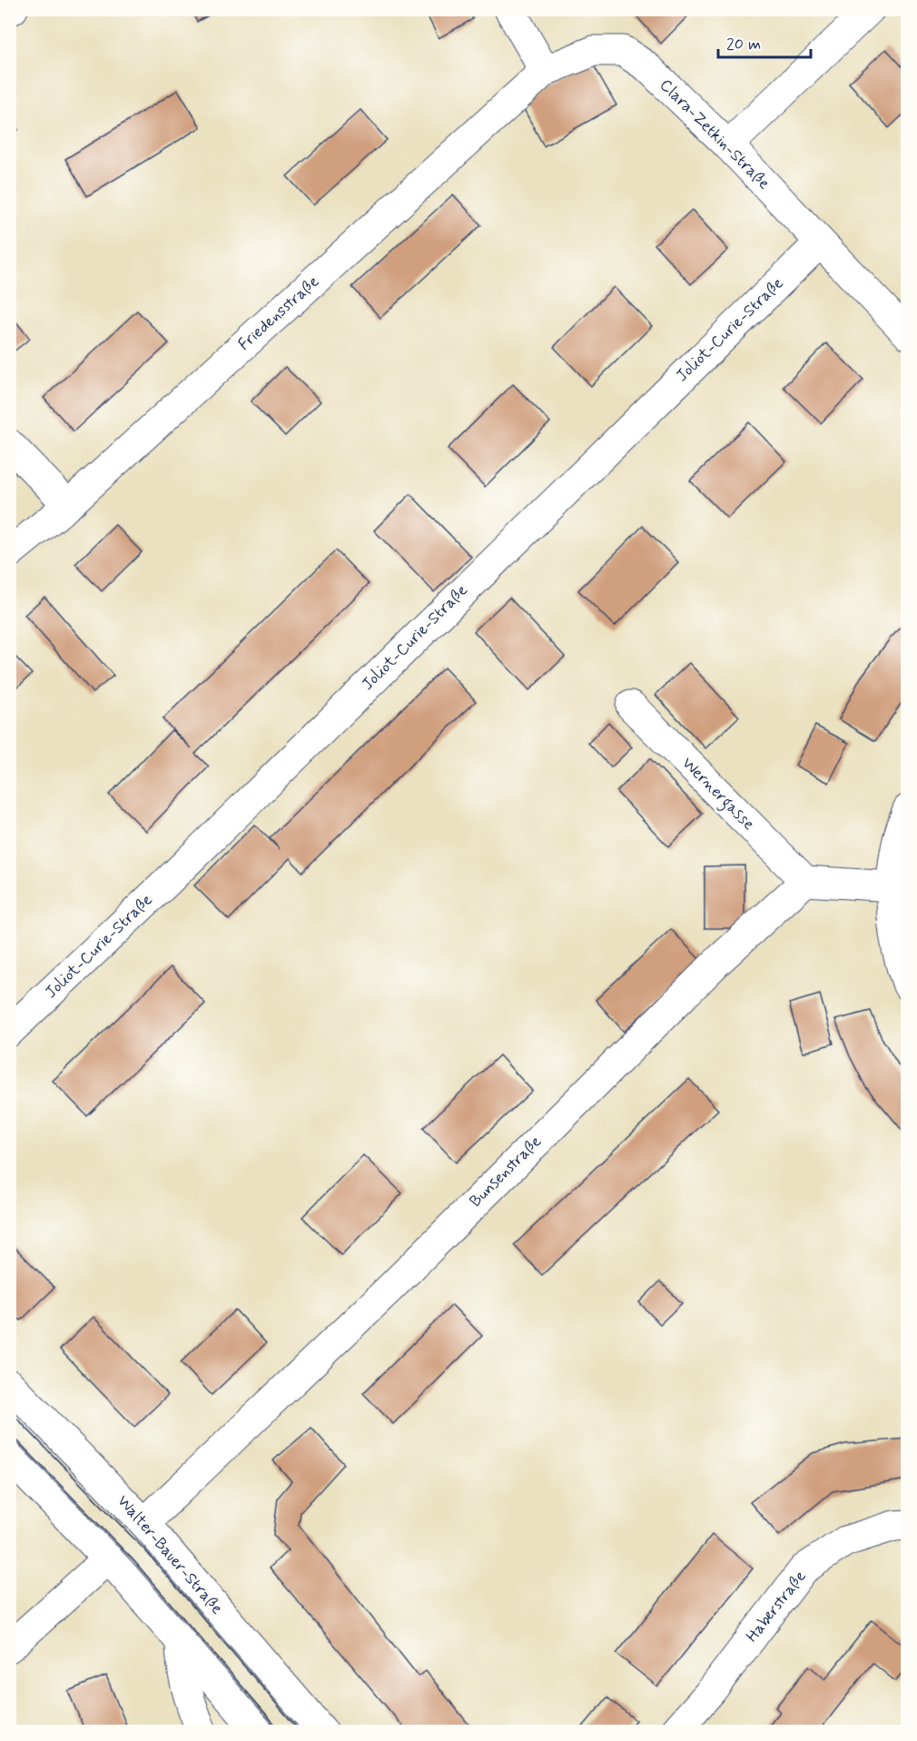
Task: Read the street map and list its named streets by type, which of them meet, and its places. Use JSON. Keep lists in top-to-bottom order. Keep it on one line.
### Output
{"streets":{"street":["Clara-Zetkin-Straße","Friedensstraße","Joliot-Curie-Straße","Wernergasse","Bunsenstraße","Walter-Bauer-Straße","Haberstraße"]},"crossings":[["Clara-Zetkin-Straße","Friedensstraße"],["Clara-Zetkin-Straße","Joliot-Curie-Straße"],["Wernergasse","Bunsenstraße"],["Bunsenstraße","Walter-Bauer-Straße"]],"scale_bar":"20 m"}
